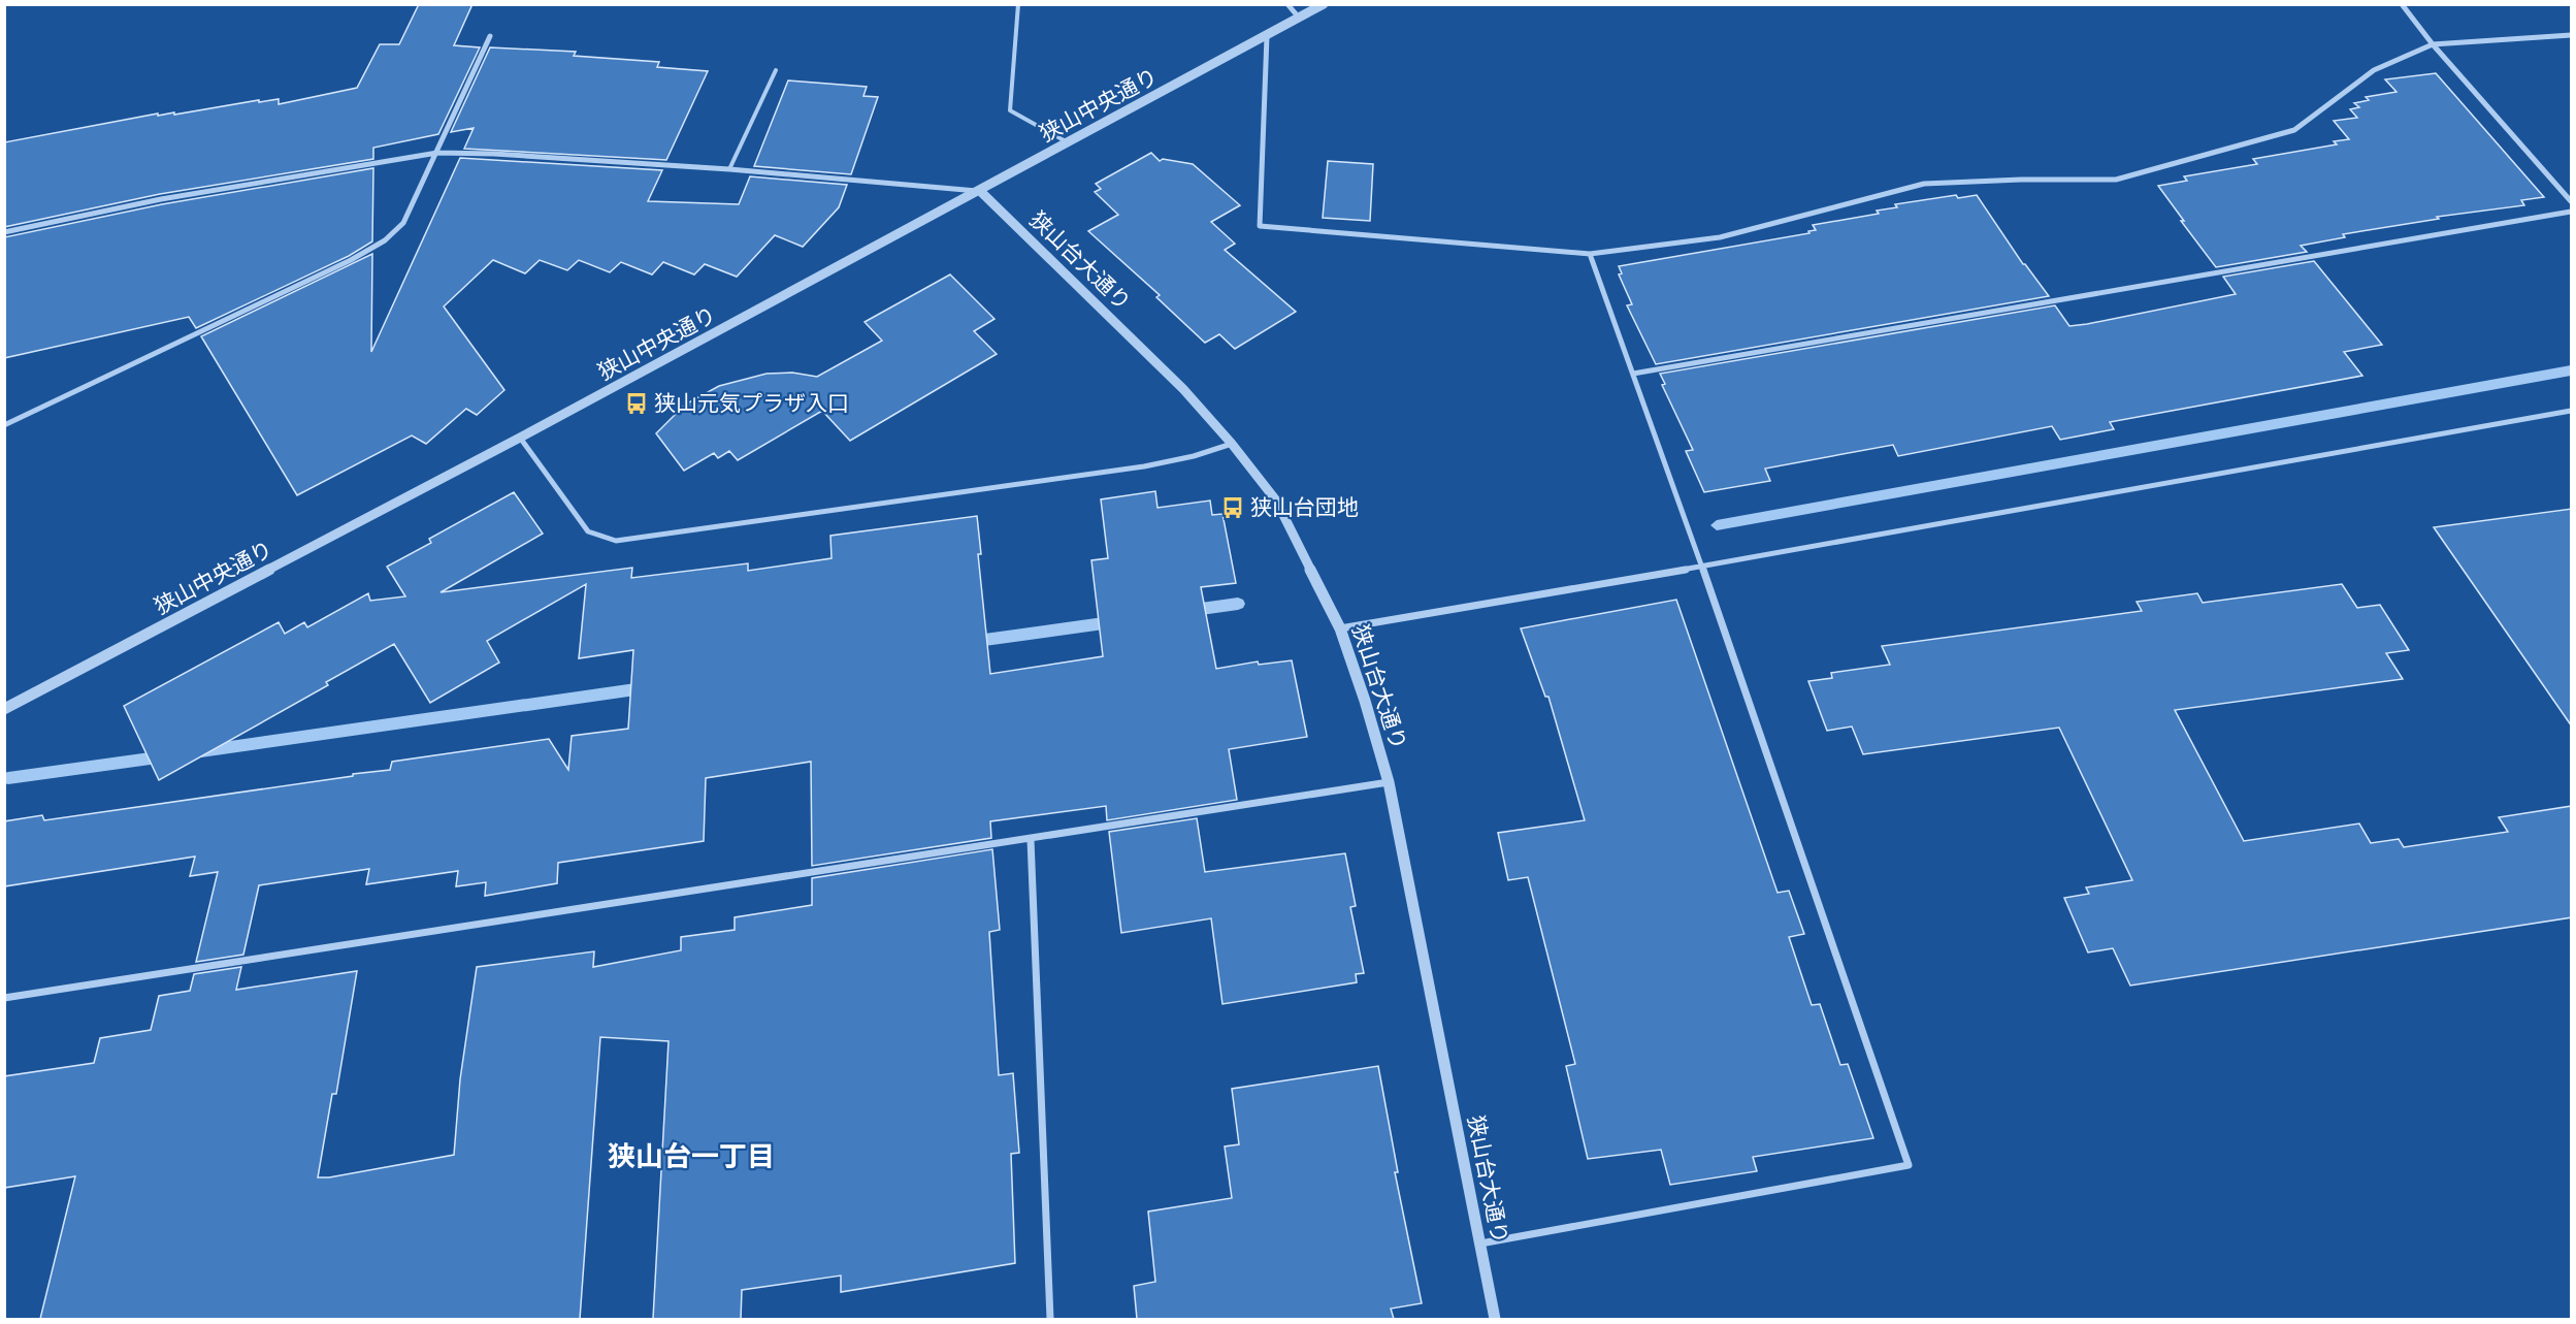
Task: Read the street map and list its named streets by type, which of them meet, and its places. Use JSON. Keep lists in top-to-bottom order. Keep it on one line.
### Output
{"streets":{"street":["狭山中央通り","狭山台大通り"]},"crossings":[["狭山中央通り","狭山台大通り"]],"districts":["狭山台一丁目"],"places":{"bus stop":["狭山元気プラザ入口","狭山台団地"]}}
